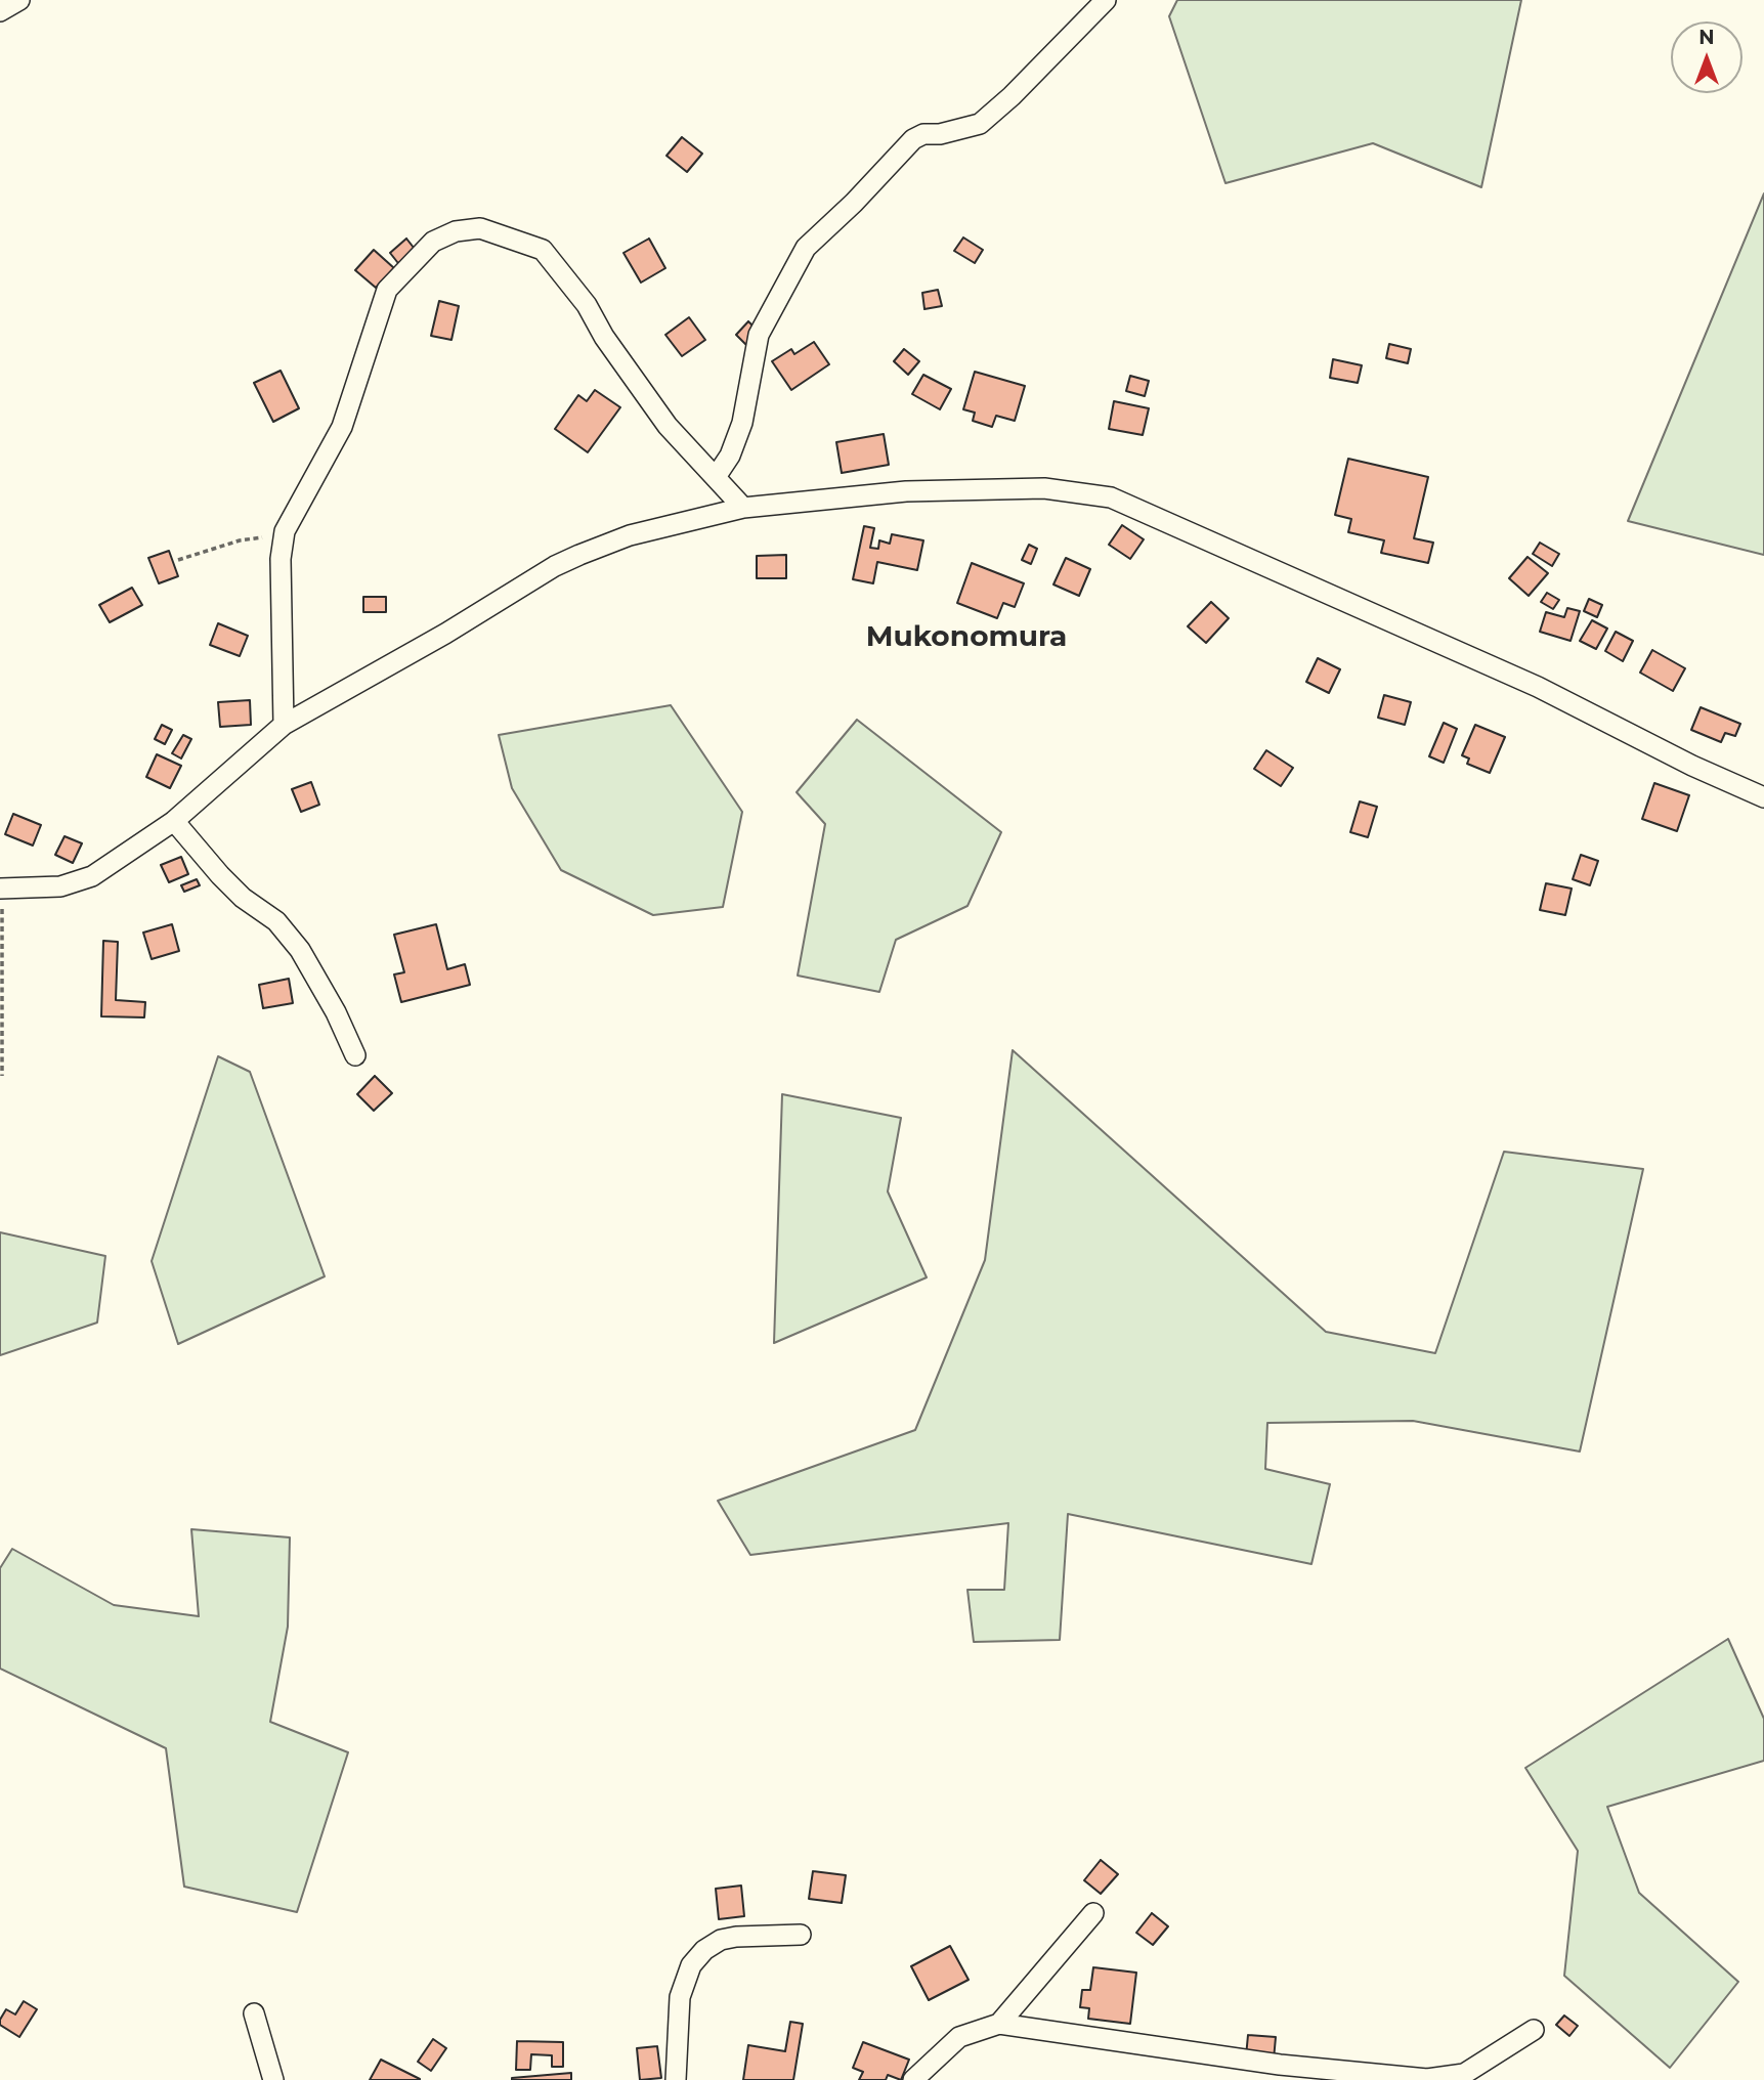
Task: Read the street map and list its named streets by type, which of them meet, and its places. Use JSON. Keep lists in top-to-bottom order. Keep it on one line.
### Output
{"districts":["Mukonomura"],"north":"top"}
